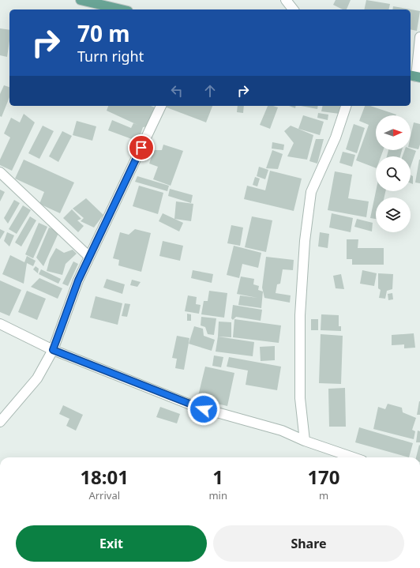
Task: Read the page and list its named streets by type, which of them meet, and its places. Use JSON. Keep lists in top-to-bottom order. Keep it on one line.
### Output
{"north":"right","page":{"turn":["70 m","Turn right"],"eta":["18:01","Arrival","1","min","170","m"],"buttons":["Exit","Share"]}}
